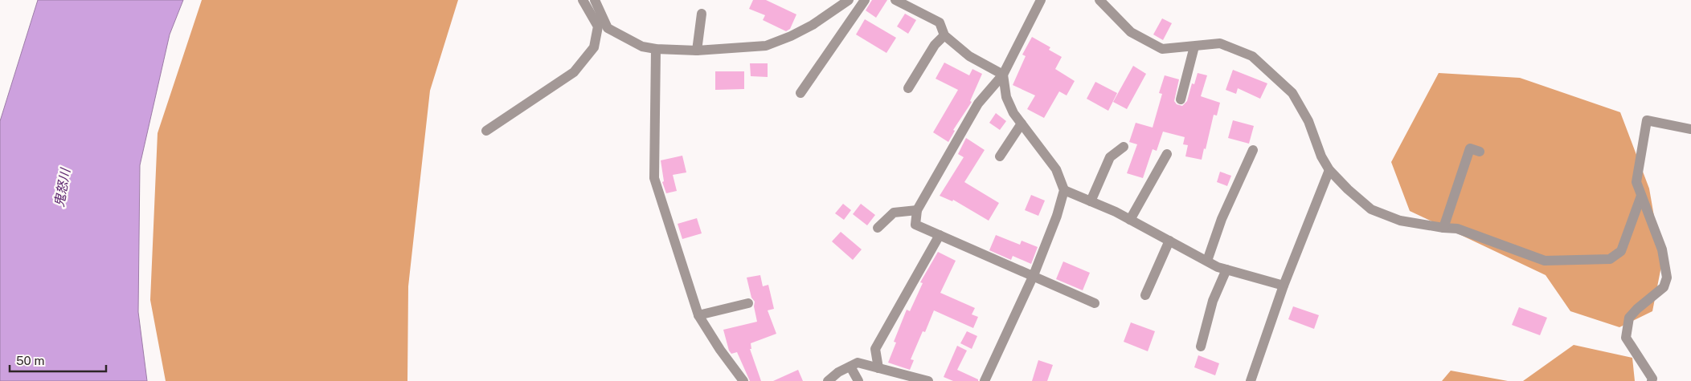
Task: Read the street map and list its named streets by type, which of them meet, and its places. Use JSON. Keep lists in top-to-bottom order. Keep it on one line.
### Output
{"water":["鬼怒川"],"scale_bar":"50 m"}
